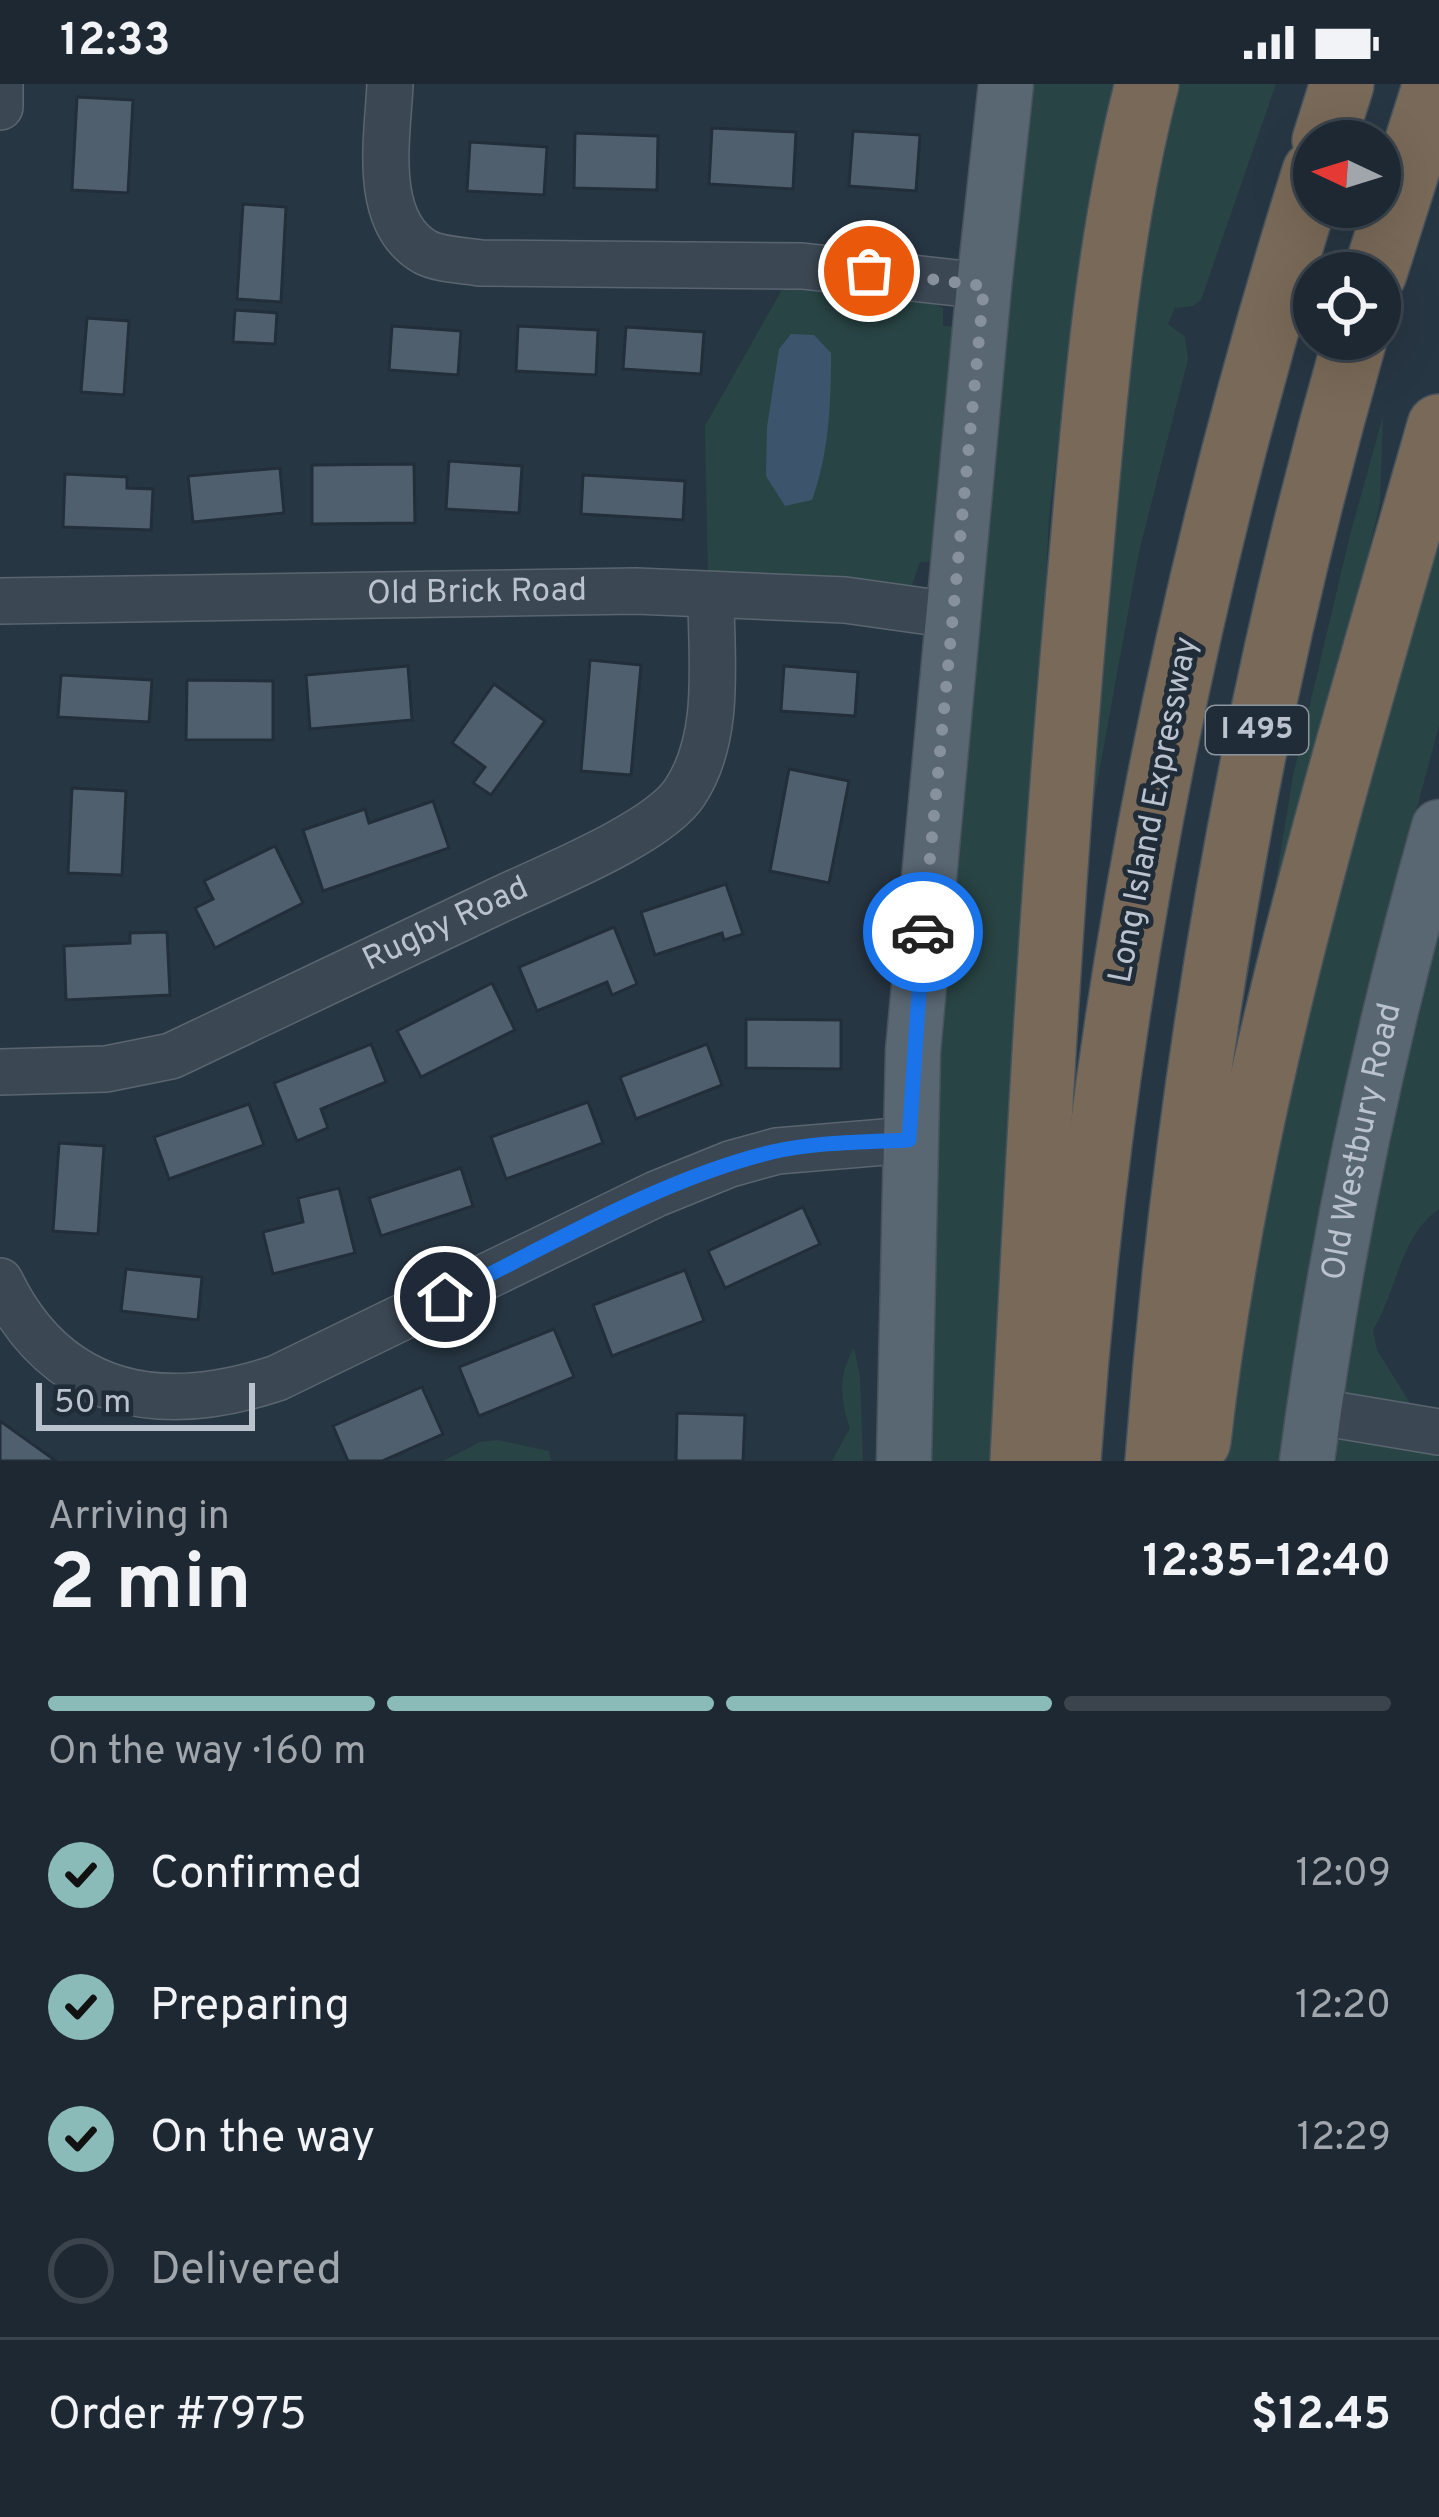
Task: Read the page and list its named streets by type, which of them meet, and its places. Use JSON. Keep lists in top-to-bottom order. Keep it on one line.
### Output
{"streets":{"highway":["I 495","Long Island Expressway"],"main road":["Old Westbury Road"],"street":["Old Brick Road","Rugby Road"]},"crossings":[["Old Brick Road","Rugby Road"]],"scale_bar":"50 m","north":"left","page":{"status":"12:33","scale":"50 m","heading":["2 min","Arriving in","12:35–12:40"],"panel":["Order #7975","$12.45"],"bar":"On the way · 160 m","list":[["Confirmed","12:09"],["Preparing","12:20"],["On the way","12:29"],"Delivered"]}}
